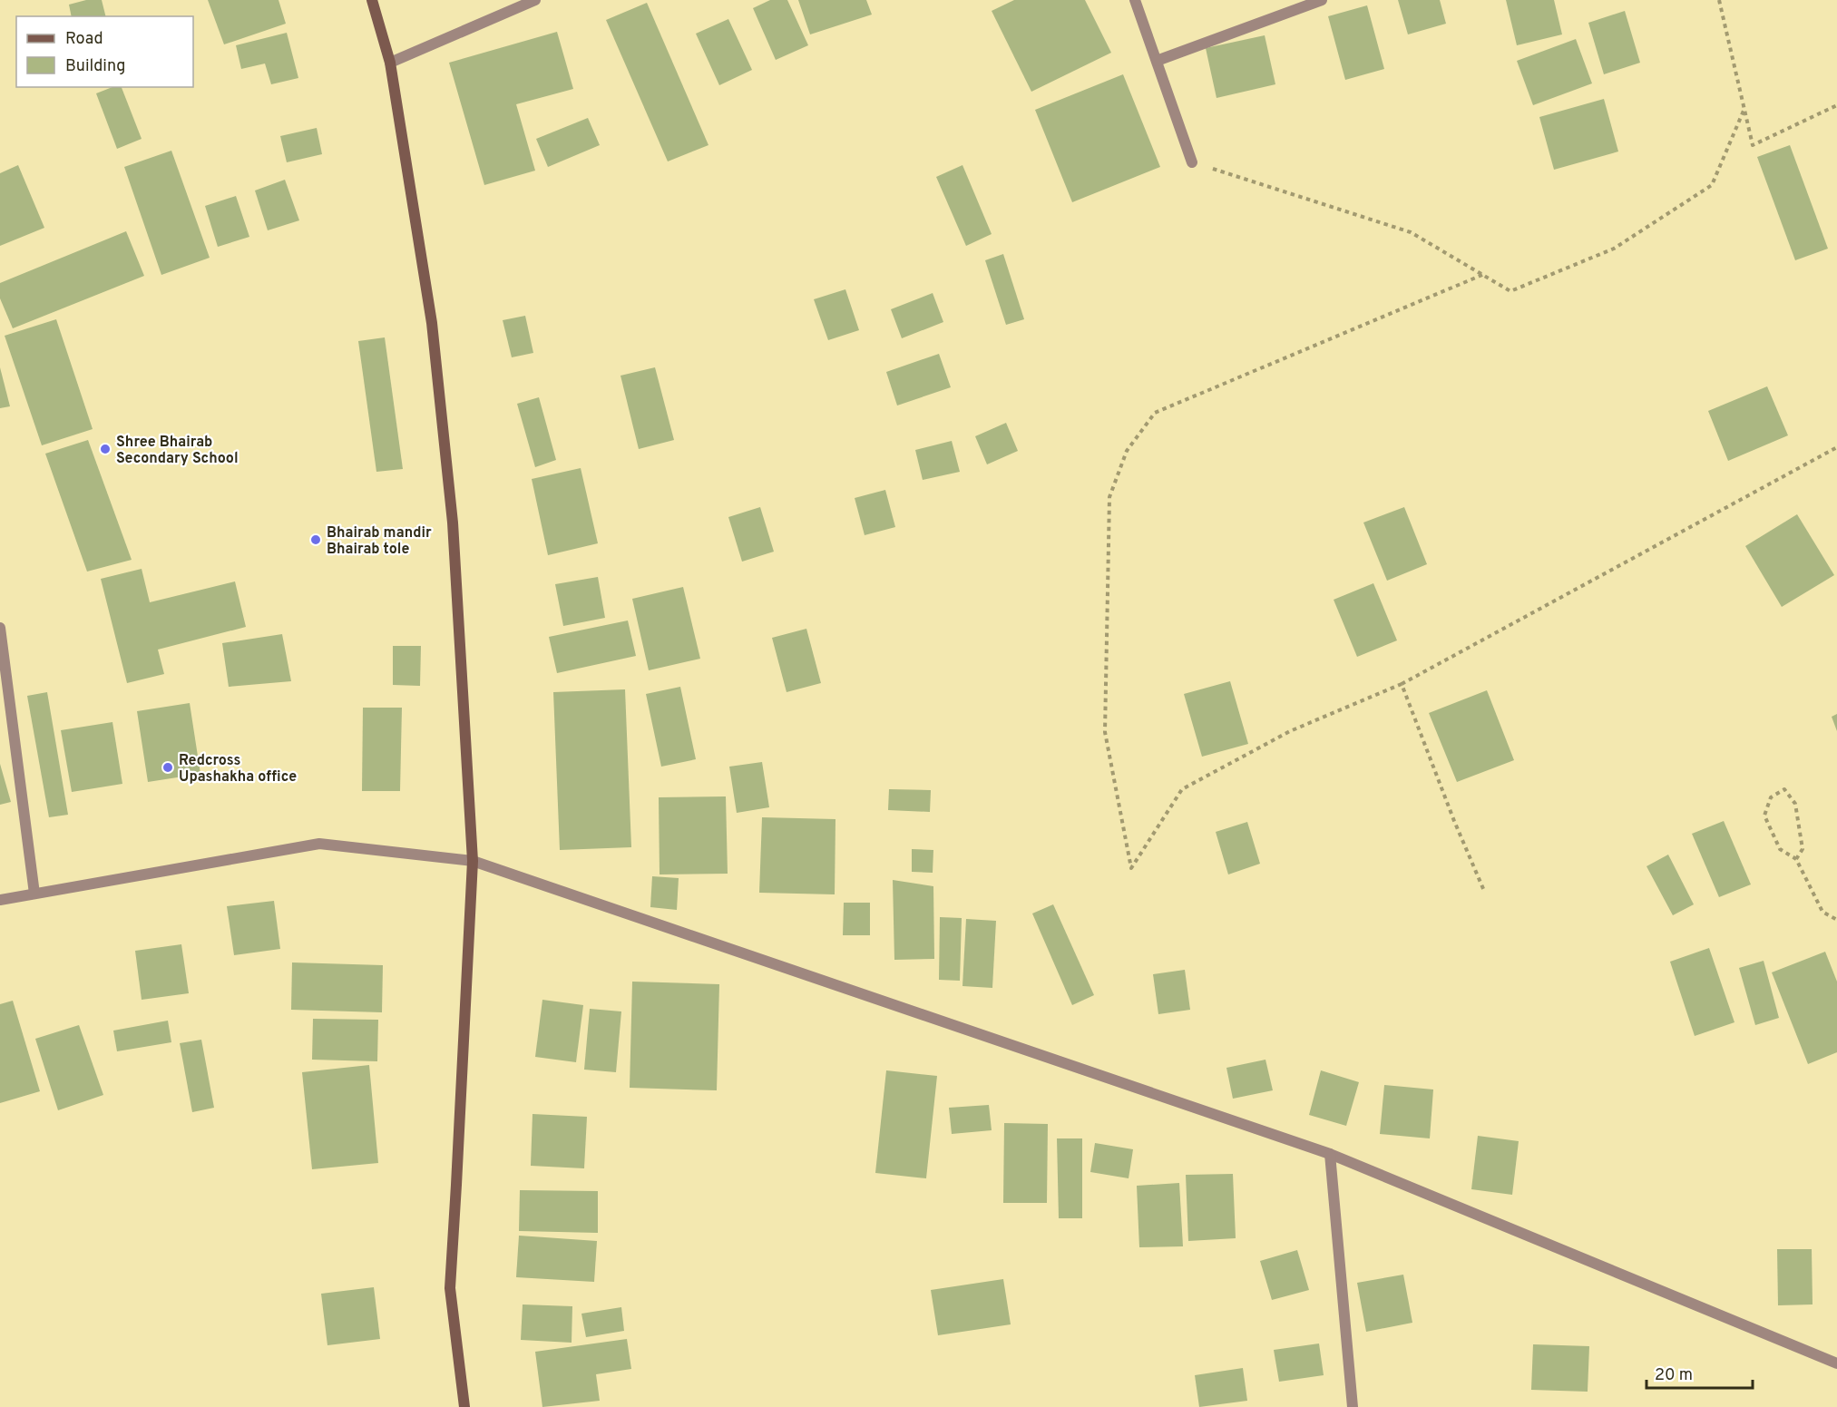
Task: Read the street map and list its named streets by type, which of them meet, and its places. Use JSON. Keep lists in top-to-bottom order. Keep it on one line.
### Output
{"places":["Shree Bhairab Secondary School","Bhairab mandir Bhairab tole","Redcross Upashakha office"],"legend":["Road","Building"],"scale_bar":"20 m"}
